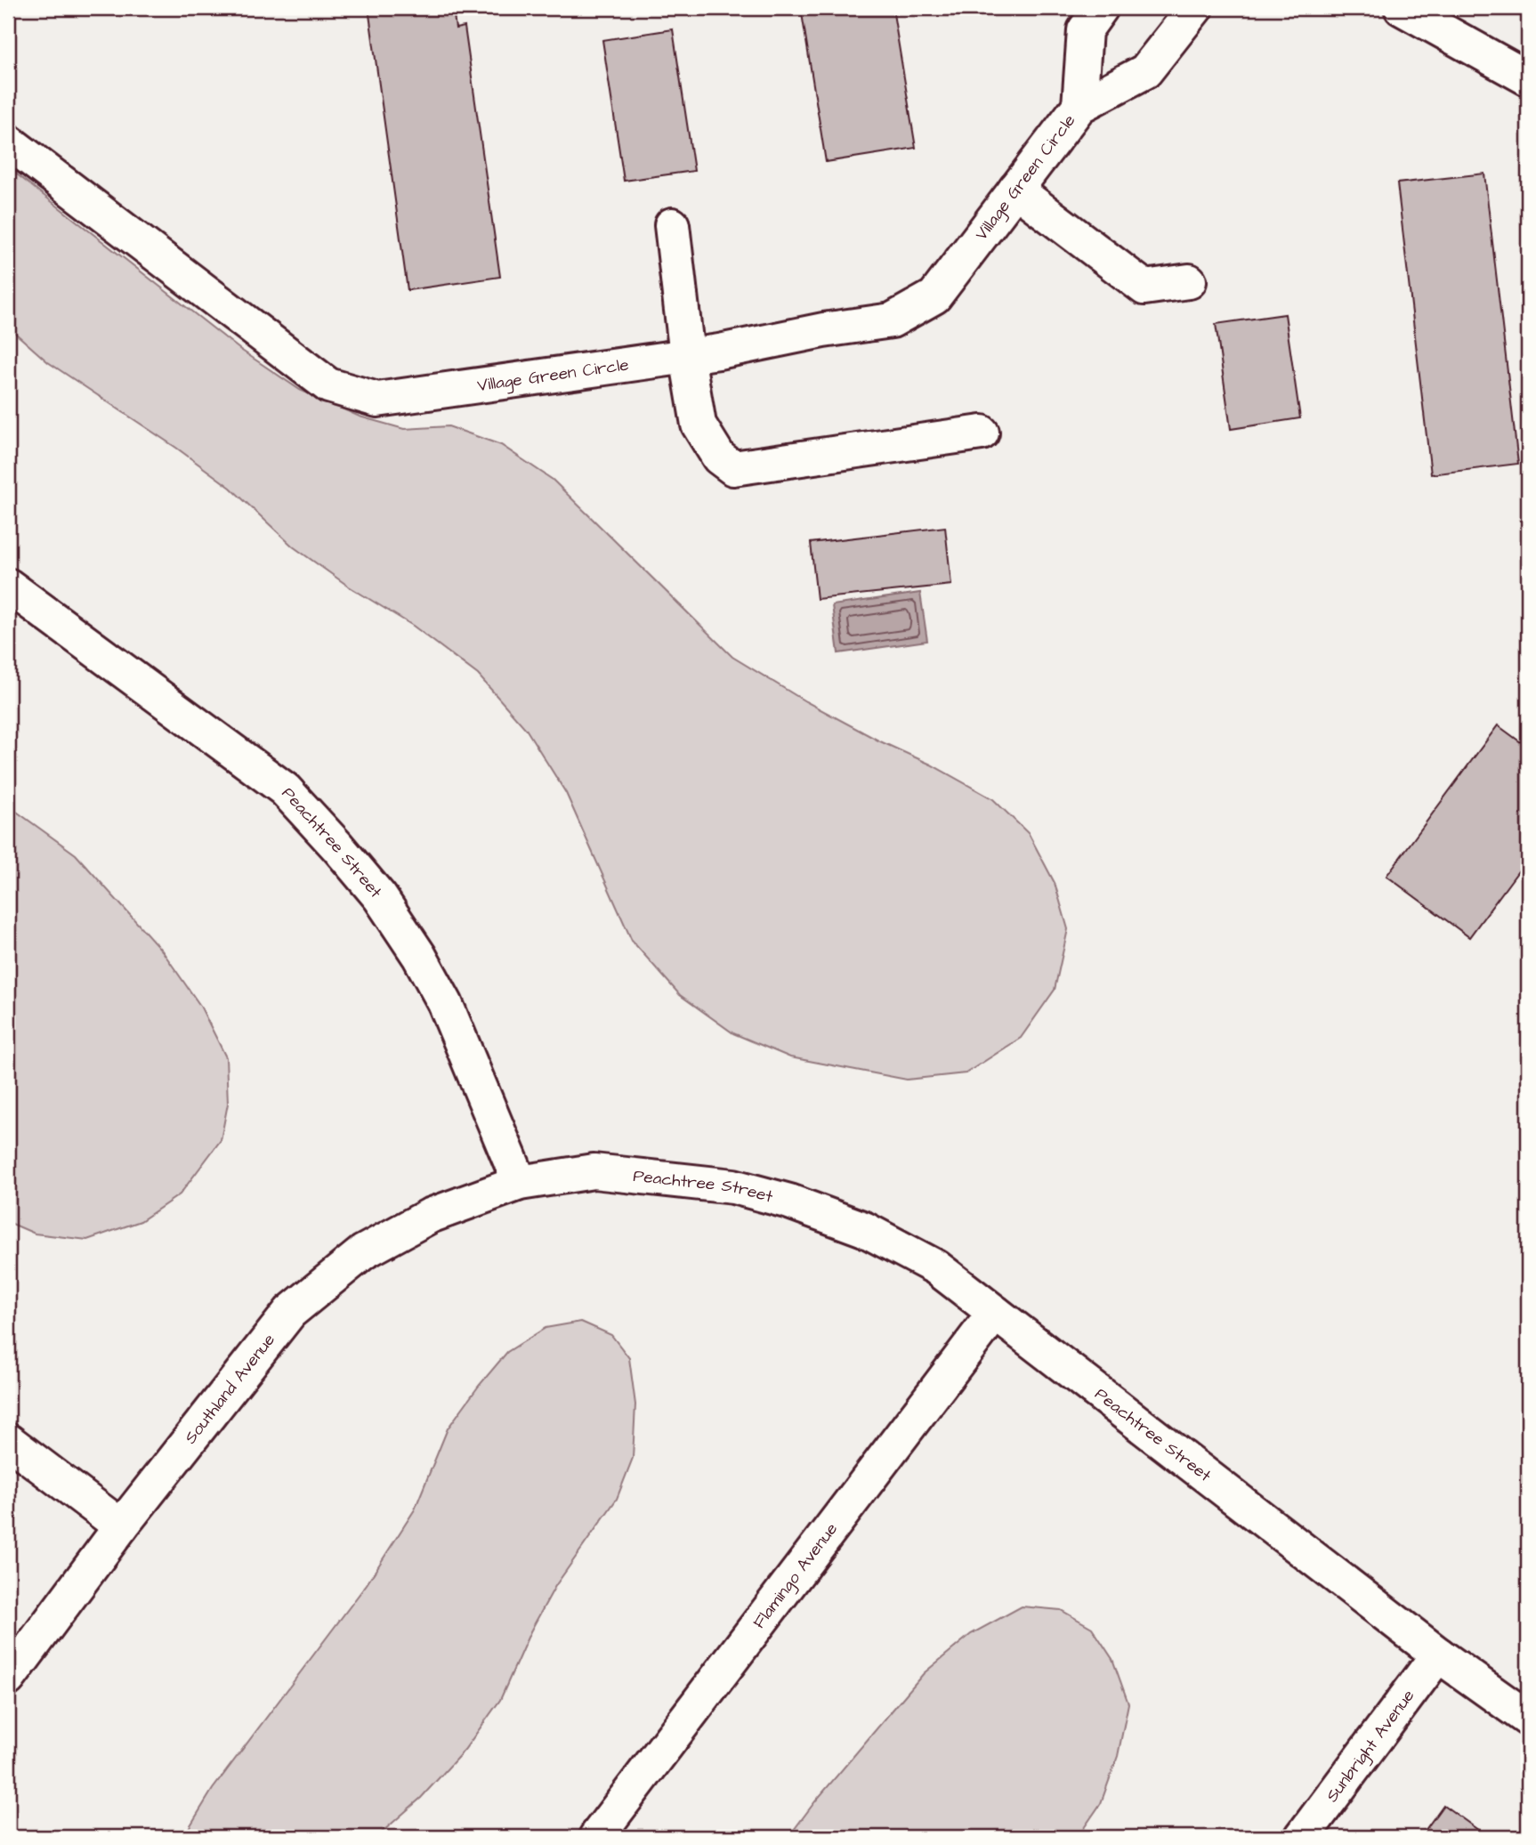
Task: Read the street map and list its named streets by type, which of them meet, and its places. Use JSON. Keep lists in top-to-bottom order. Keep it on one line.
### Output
{"streets":{"street":["Village Green Circle","Peachtree Street","Southland Avenue","Flamingo Avenue","Sunbright Avenue"]},"crossings":[["Peachtree Street","Southland Avenue"],["Peachtree Street","Flamingo Avenue"],["Peachtree Street","Sunbright Avenue"]]}
